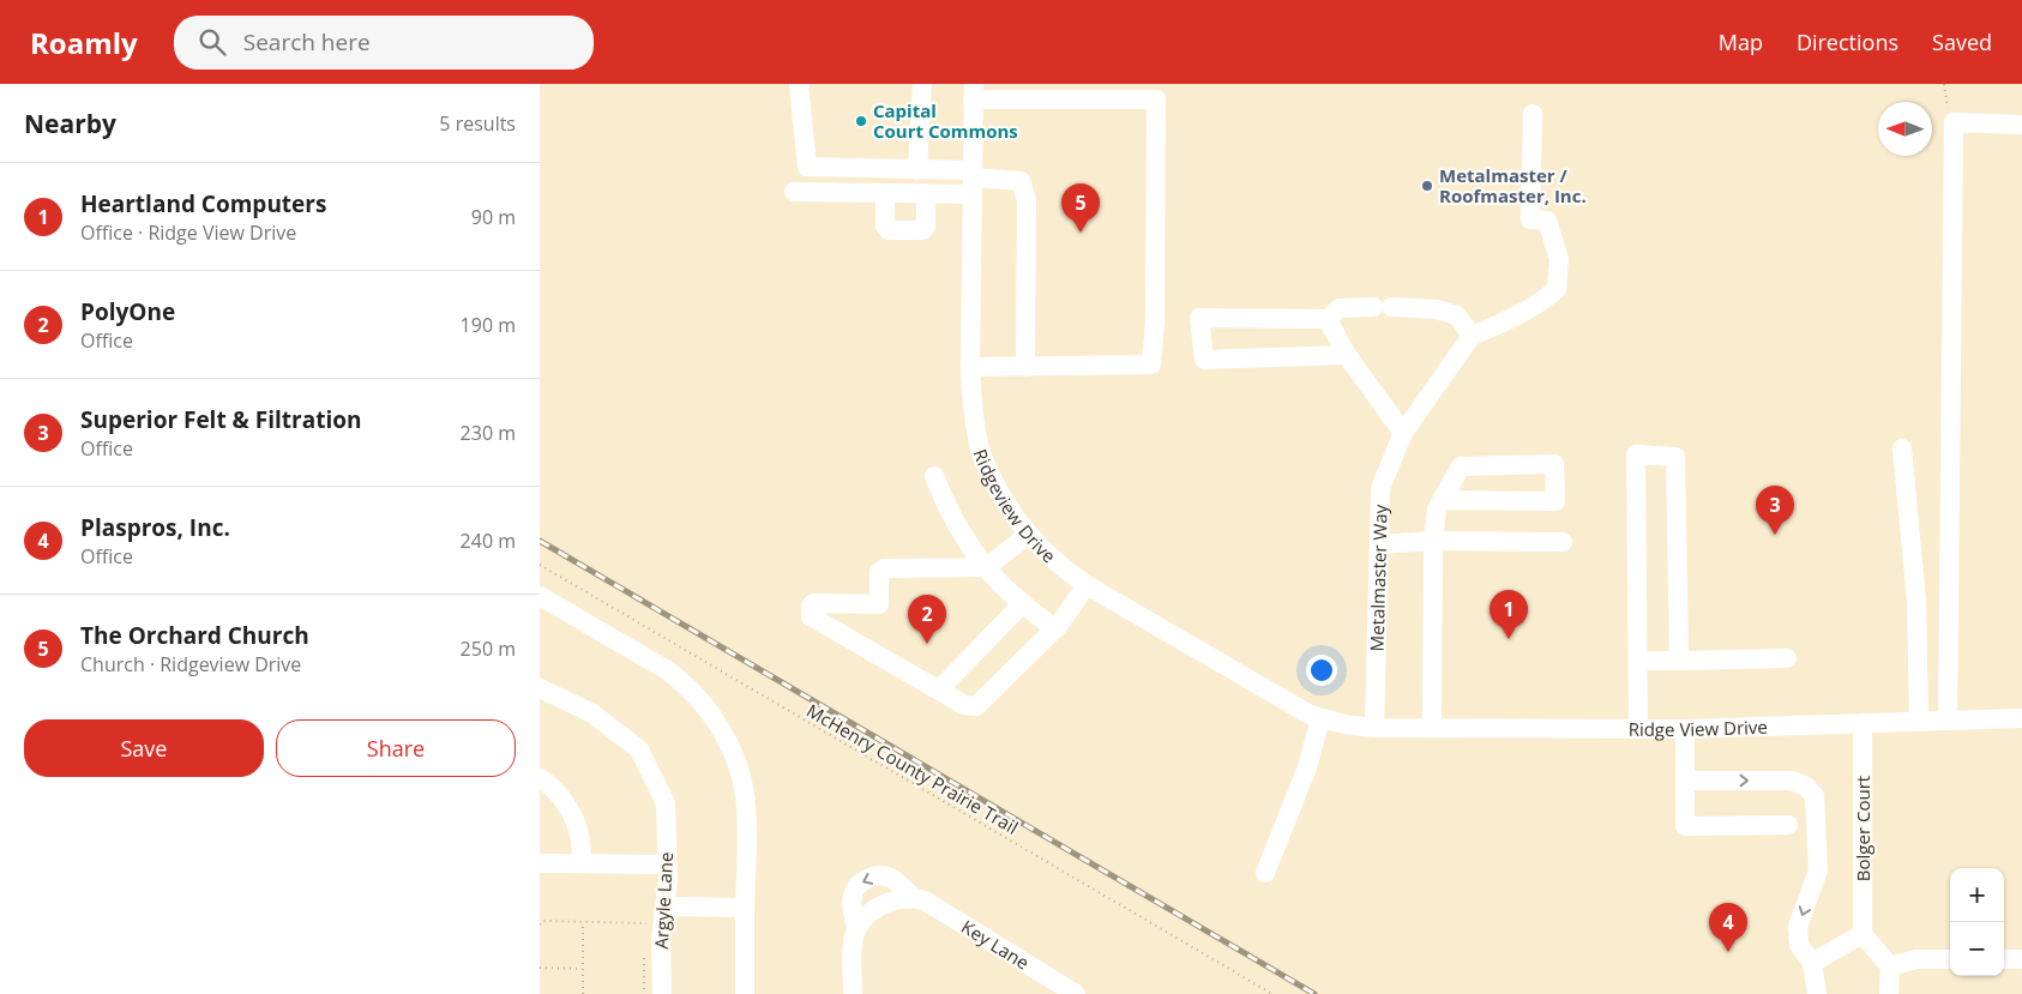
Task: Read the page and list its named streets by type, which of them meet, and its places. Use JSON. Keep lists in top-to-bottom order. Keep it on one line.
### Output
{"streets":{"street":["Ridgeview Drive","Metalmaster Way","Ridge View Drive","Bolger Court","Argyle Lane","Key Lane"],"path":["McHenry County Prairie Trail"]},"crossings":[["Ridgeview Drive","Metalmaster Way"],["Ridgeview Drive","Ridge View Drive"],["Metalmaster Way","Ridge View Drive"],["Ridge View Drive","Bolger Court"]],"places":["Capital Court Commons","Metalmaster / Roofmaster, Inc."],"north":"left","page":{"header":"Roamly","search":"Search here","nav":["Map","Directions","Saved"],"heading":["Nearby","5 results"],"list":[{"mark":"1","name":"Heartland Computers","note":"Office · Ridge View Drive","value":"90 m"},{"mark":"2","name":"PolyOne","note":"Office","value":"190 m"},{"mark":"3","name":"Superior Felt & Filtration","note":"Office","value":"230 m"},{"mark":"4","name":"Plaspros, Inc.","note":"Office","value":"240 m"},{"mark":"5","name":"The Orchard Church","note":"Church · Ridgeview Drive","value":"250 m"}],"pins":["5","3","1","2","4"],"buttons":["Save","Share"],"map_buttons":["+","−"]}}
